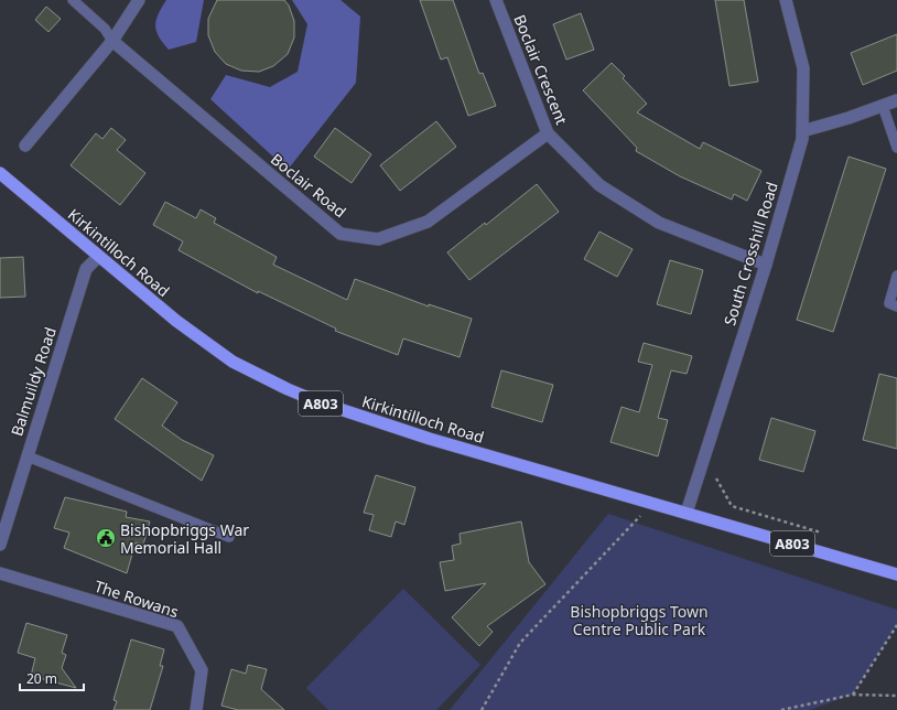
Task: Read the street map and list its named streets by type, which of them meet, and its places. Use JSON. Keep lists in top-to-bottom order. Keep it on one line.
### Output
{"streets":{"main road":["Kirkintilloch Road","A803"],"street":["Boclair Crescent","Boclair Road","South Crosshill Road","Balmuildy Road","The Rowans"]},"crossings":[["Boclair Crescent","Boclair Road"],["Boclair Crescent","South Crosshill Road"],["Kirkintilloch Road","South Crosshill Road"],["Kirkintilloch Road","Balmuildy Road"]],"parks":["Bishopbriggs Town Centre Public Park"],"places":{"public building":["Bishopbriggs War Memorial Hall"]},"scale_bar":"20 m"}
